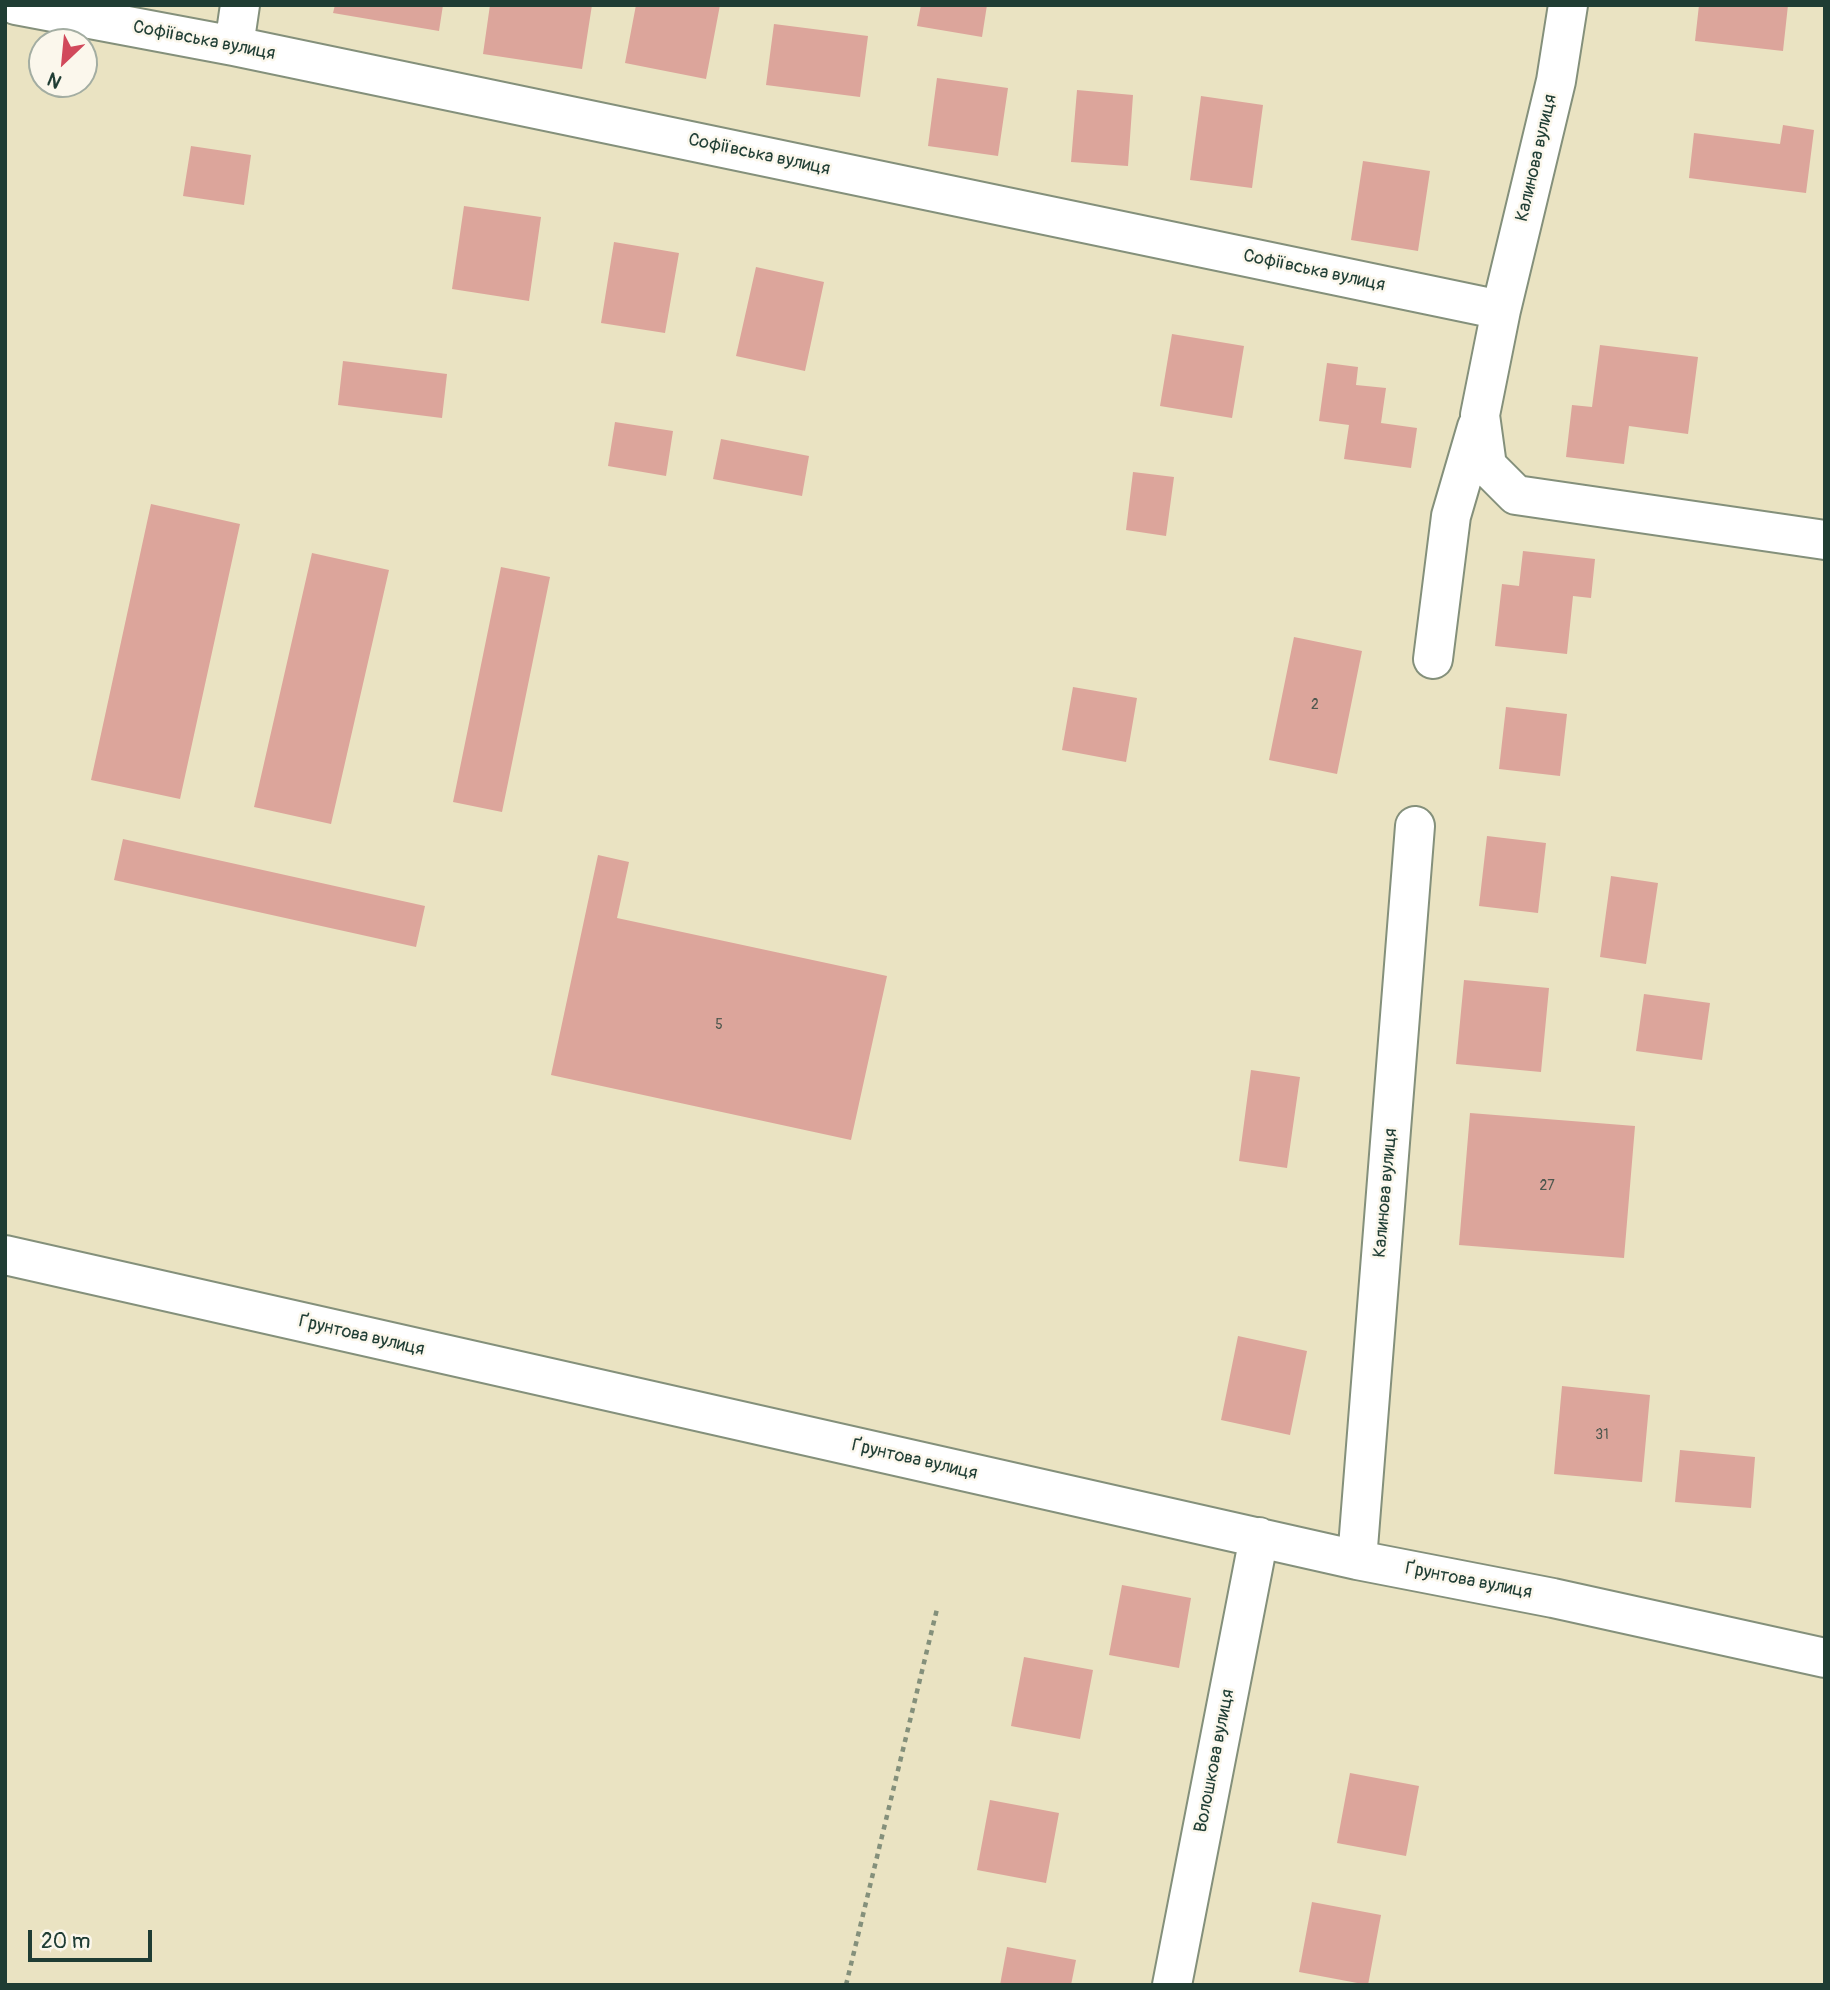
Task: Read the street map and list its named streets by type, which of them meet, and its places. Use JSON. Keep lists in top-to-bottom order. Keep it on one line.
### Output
{"streets":{"street":["Софіївська вулиця","Калинова вулиця","Ґрунтова вулиця","Волошкова вулиця"]},"crossings":[["Софіївська вулиця","Калинова вулиця"],["Калинова вулиця","Ґрунтова вулиця"],["Ґрунтова вулиця","Волошкова вулиця"]],"house_numbers":["2","5","27","31"],"scale_bar":"20 m","north":"bottom left"}
